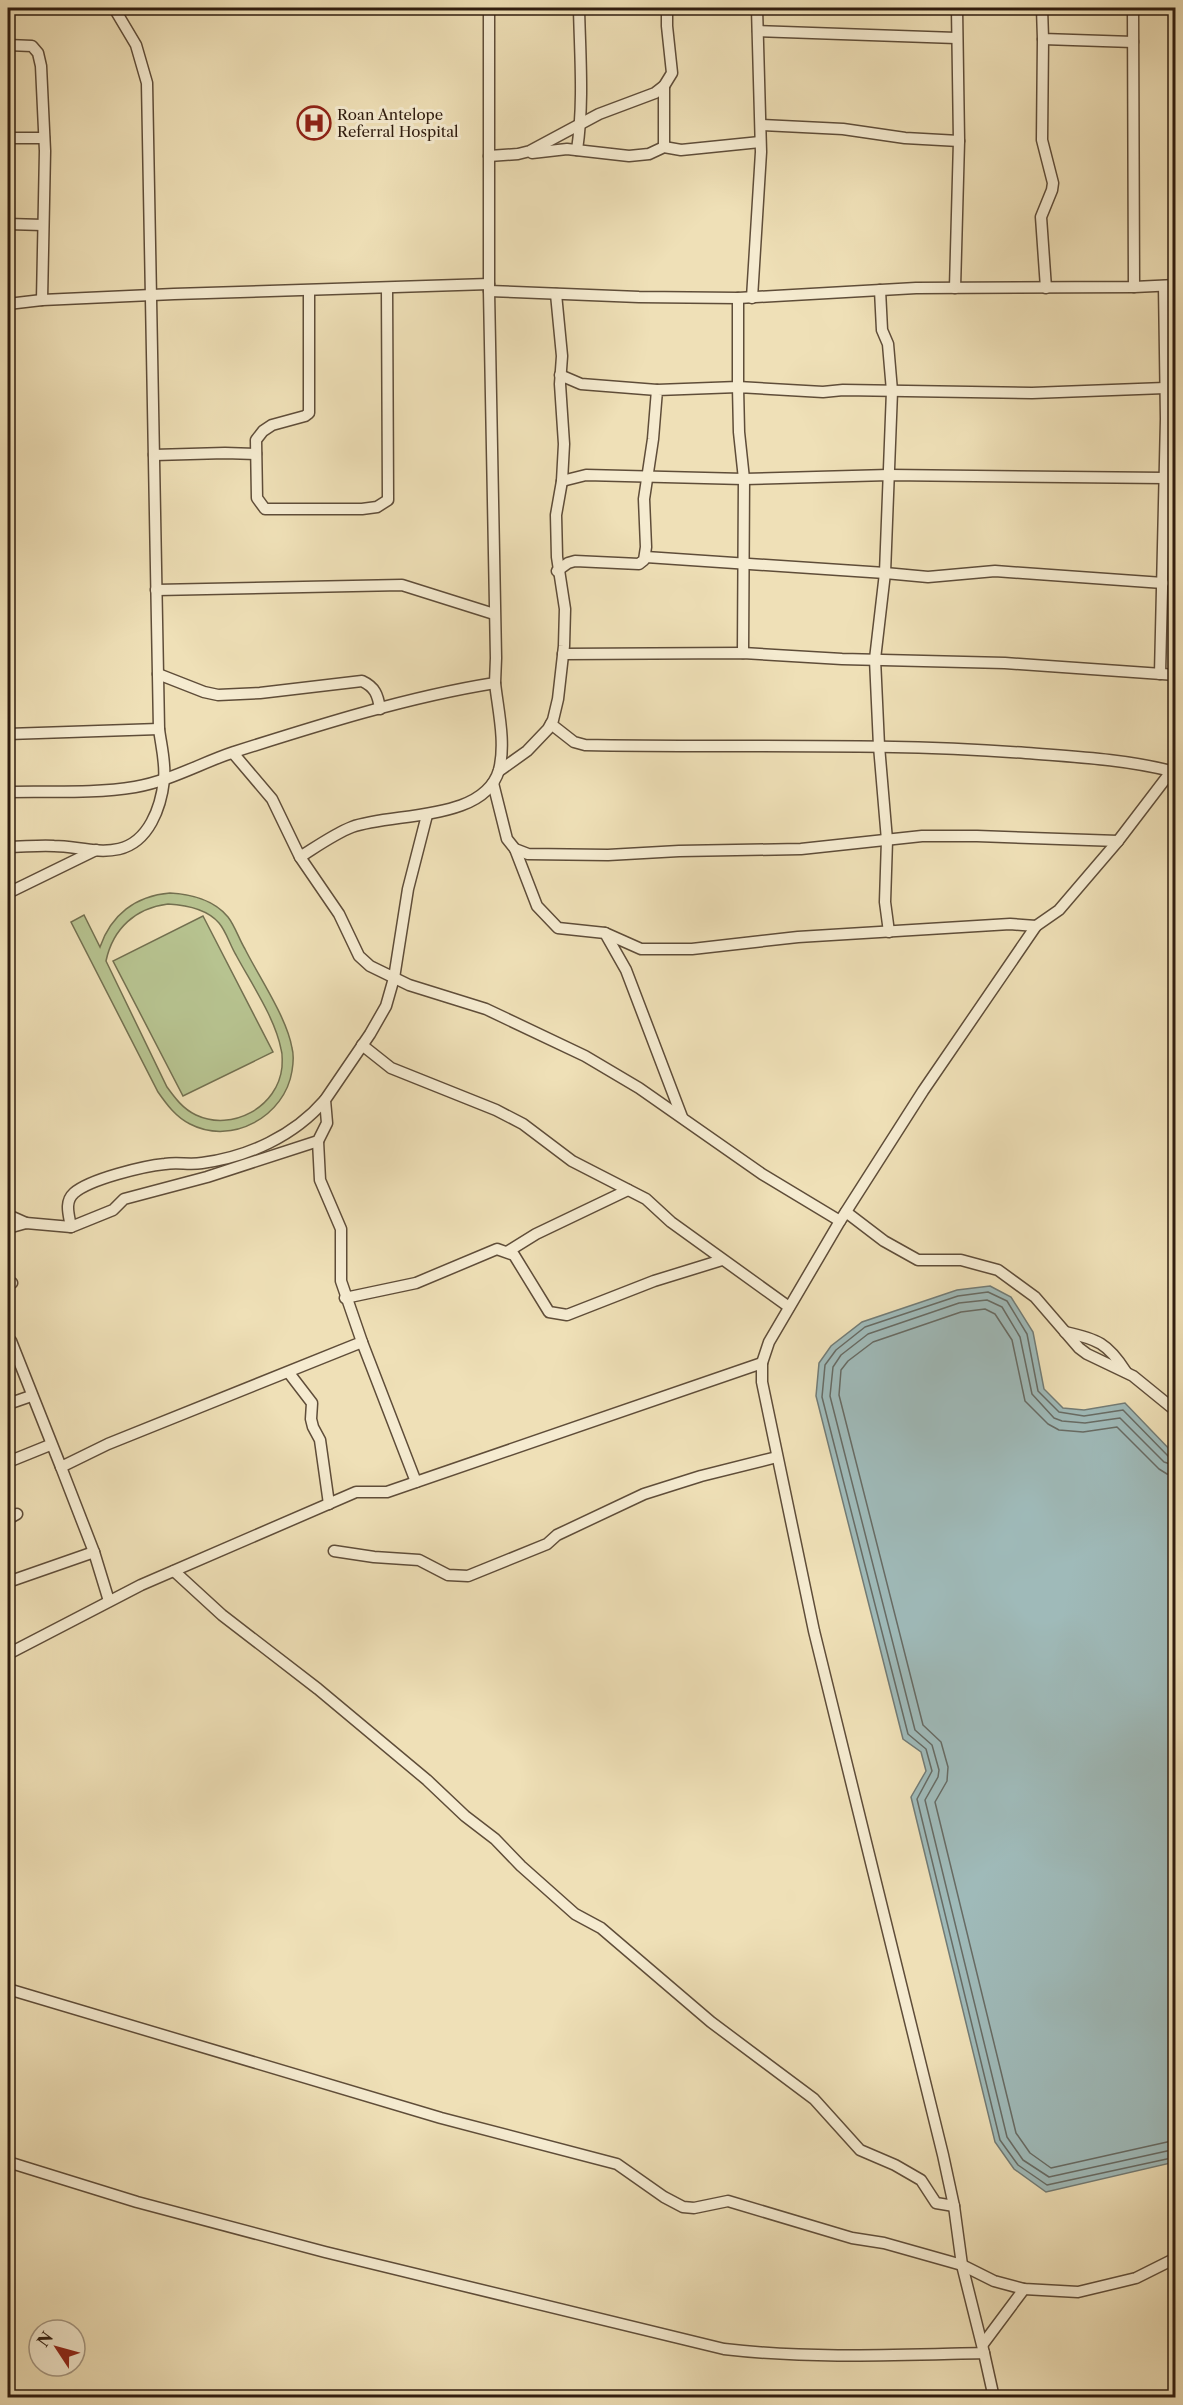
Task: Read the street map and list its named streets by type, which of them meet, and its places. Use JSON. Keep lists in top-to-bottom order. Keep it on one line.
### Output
{"places":{"hospital":["Roan Antelope Referral Hospital"]},"north":"top left"}
